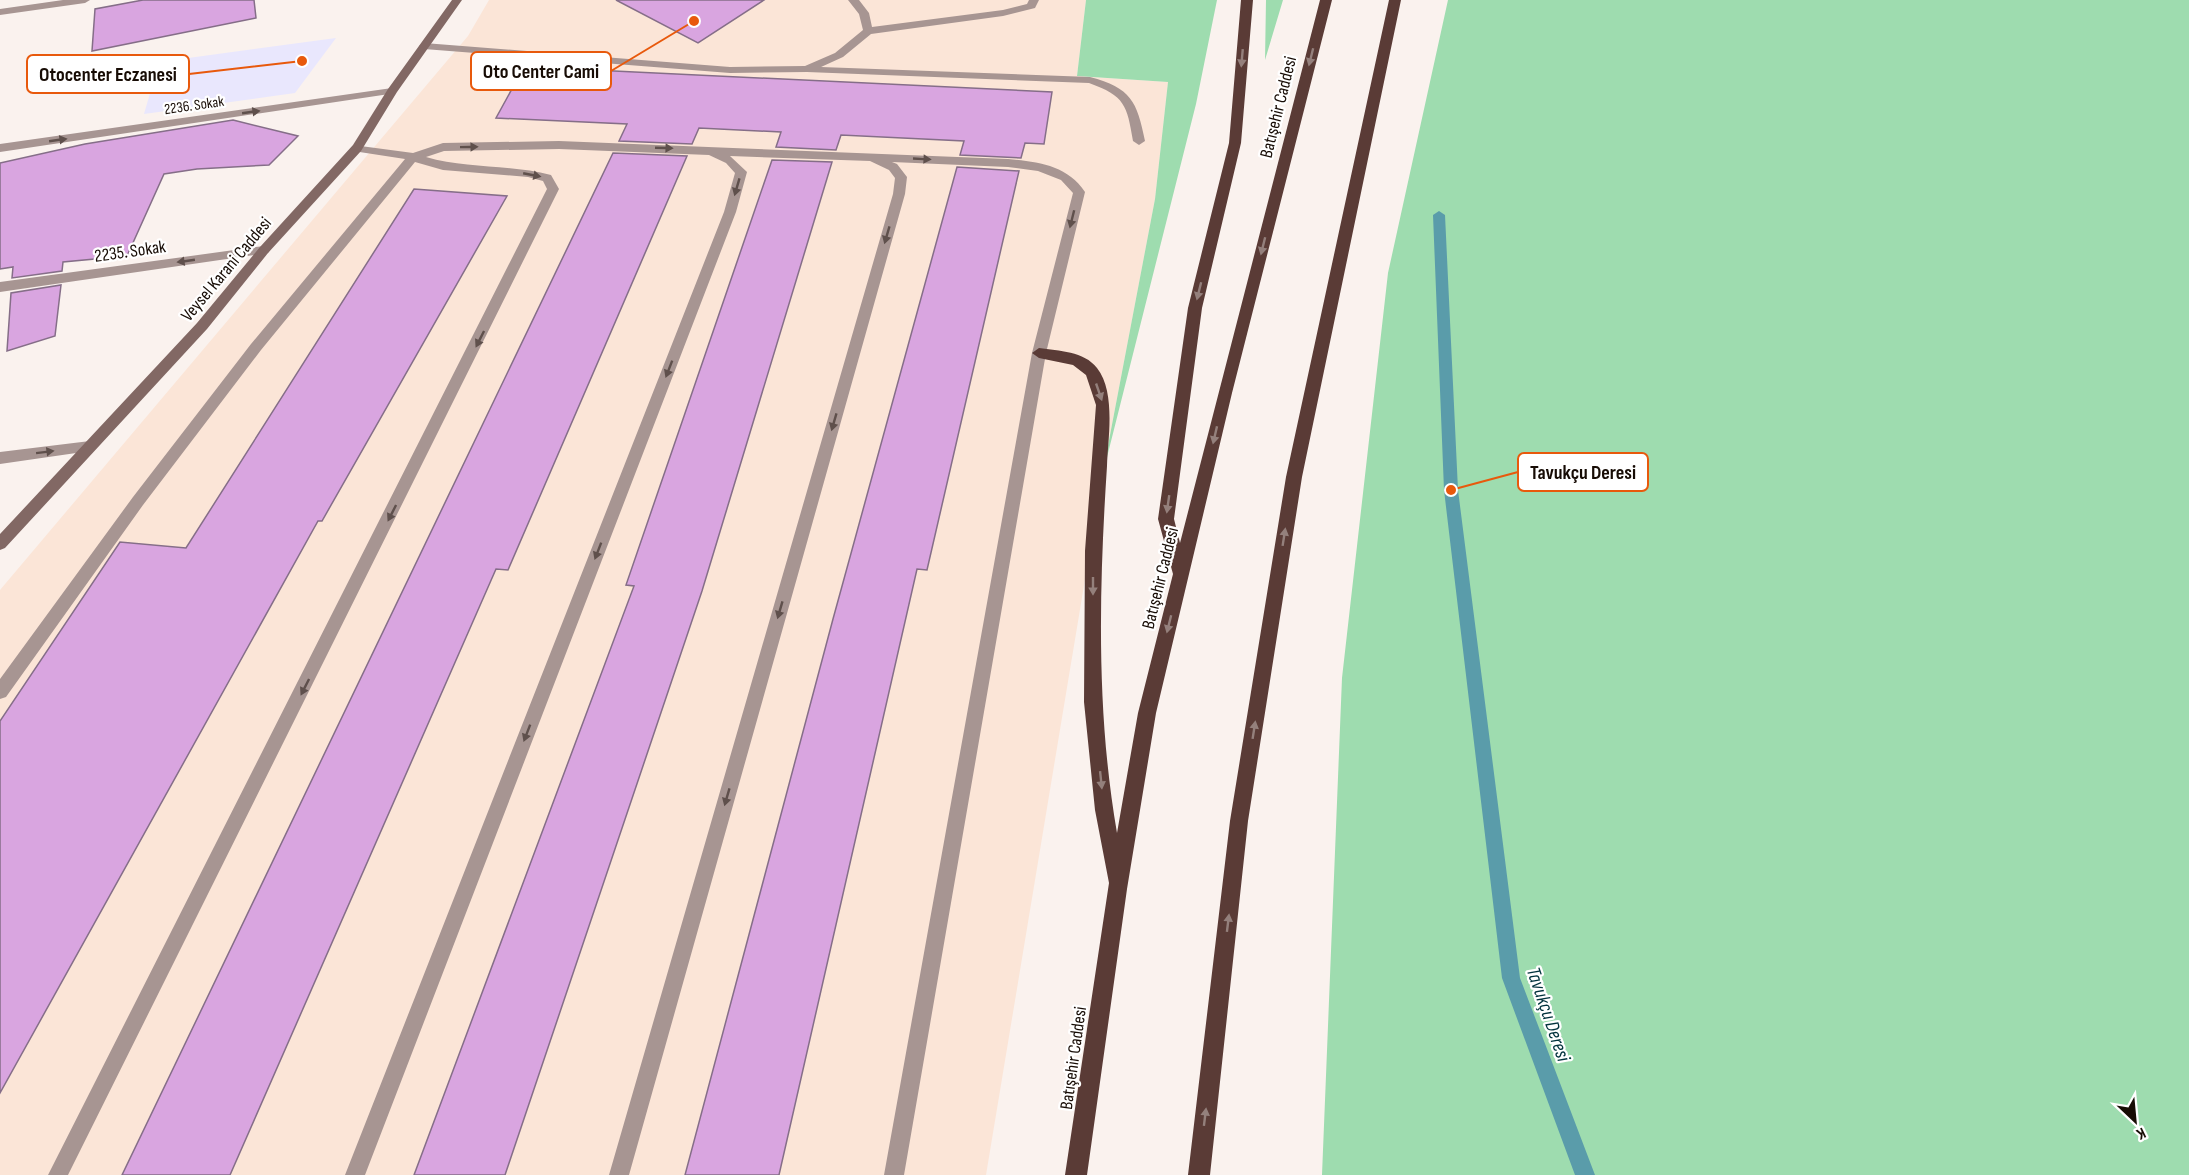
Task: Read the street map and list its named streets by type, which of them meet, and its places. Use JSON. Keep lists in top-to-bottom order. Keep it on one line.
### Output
{"streets":{"highway":["Batışehir Caddesi"],"main road":["Veysel Karani Caddesi"],"street":["2236. Sokak","2235. Sokak"]},"crossings":[["2236. Sokak","Veysel Karani Caddesi"],["2235. Sokak","Veysel Karani Caddesi"]],"one_way":["2235. Sokak"],"water":["Tavukçu Deresi"],"places":["Oto Center Cami","Otocenter Eczanesi","Tavukçu Deresi"],"north":"bottom right"}
